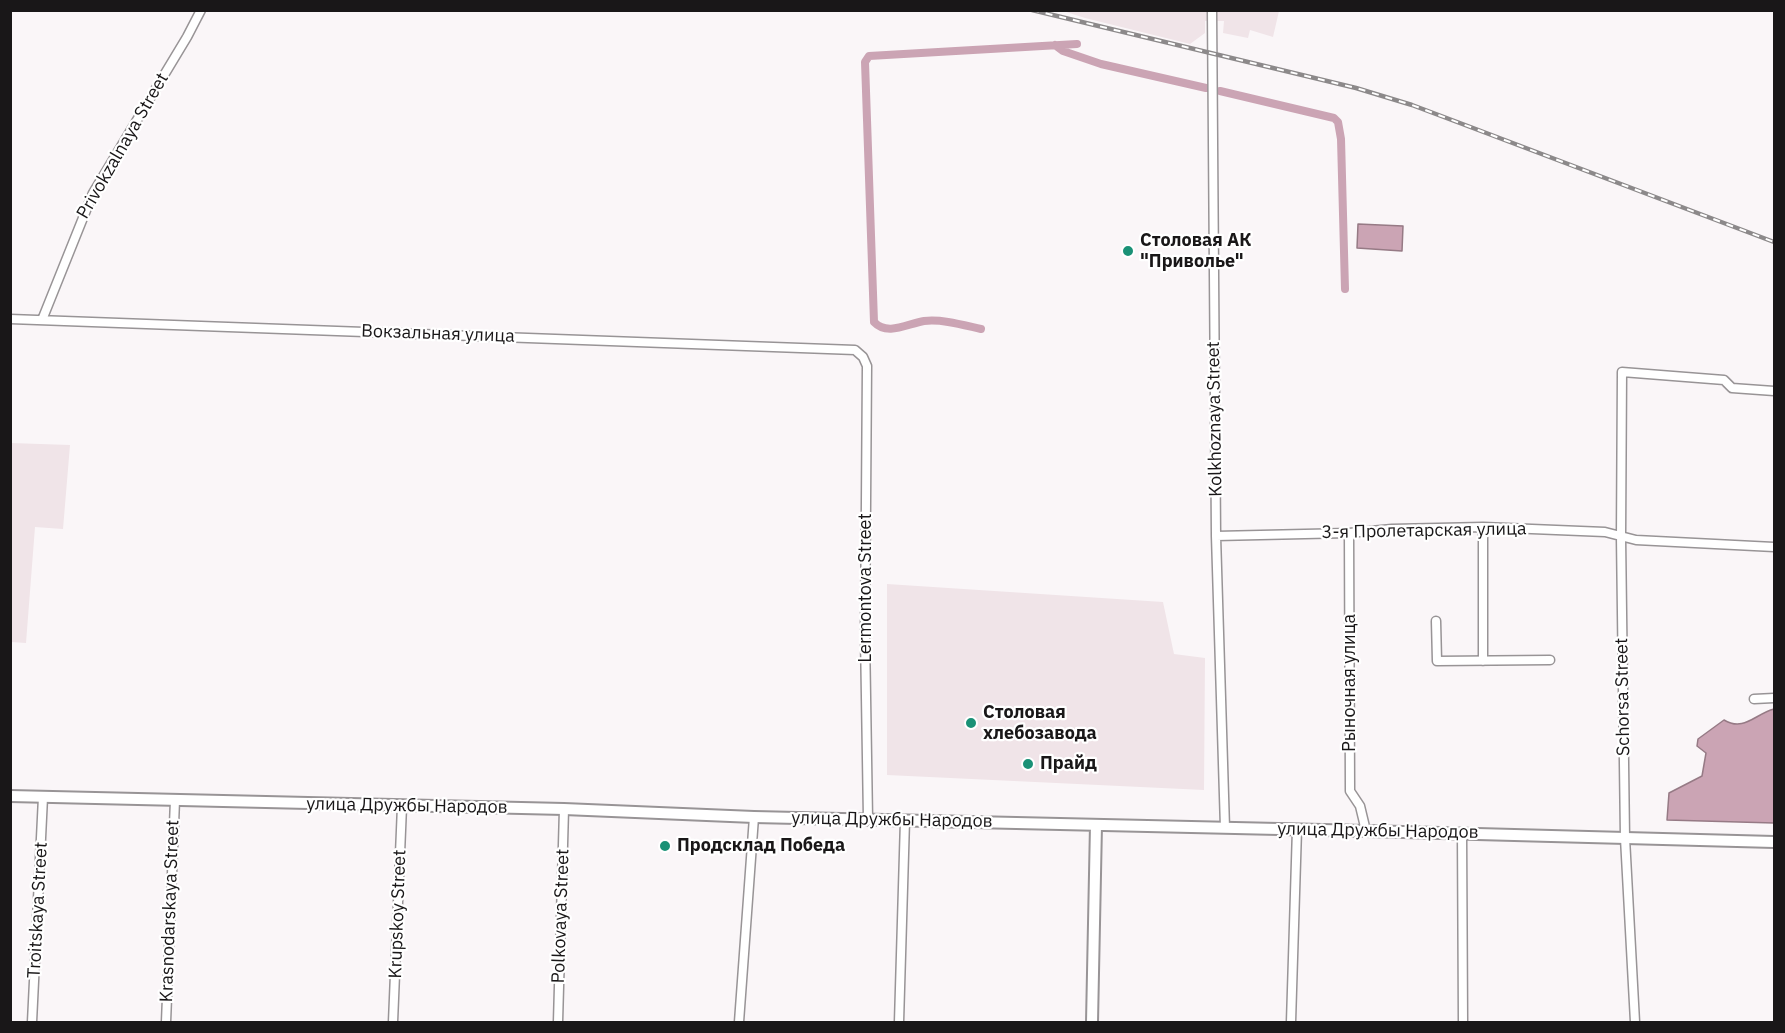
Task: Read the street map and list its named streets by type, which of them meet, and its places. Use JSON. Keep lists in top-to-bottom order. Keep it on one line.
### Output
{"streets":{"street":["Privokzalnaya Street","Вокзальная улица","Kolkhoznaya Street","3-я Пролетарская улица","Lermontova Street","Рыночная улица","Schorsa Street","улица Дружбы Народов","Troitskaya Street","Krasnodarskaya Street","Krupskoy Street","Polkovaya Street"]},"crossings":[["Privokzalnaya Street","Вокзальная улица"],["Вокзальная улица","Lermontova Street"],["Kolkhoznaya Street","3-я Пролетарская улица"],["Kolkhoznaya Street","улица Дружбы Народов"],["3-я Пролетарская улица","Рыночная улица"],["3-я Пролетарская улица","Schorsa Street"],["Lermontova Street","улица Дружбы Народов"],["Рыночная улица","улица Дружбы Народов"],["Schorsa Street","улица Дружбы Народов"],["улица Дружбы Народов","Troitskaya Street"],["улица Дружбы Народов","Krasnodarskaya Street"],["улица Дружбы Народов","Krupskoy Street"],["улица Дружбы Народов","Polkovaya Street"]],"places":["Столовая АК \"Приволье\"","Столовая хлебозавода","Прайд","Продсклад Победа"]}
